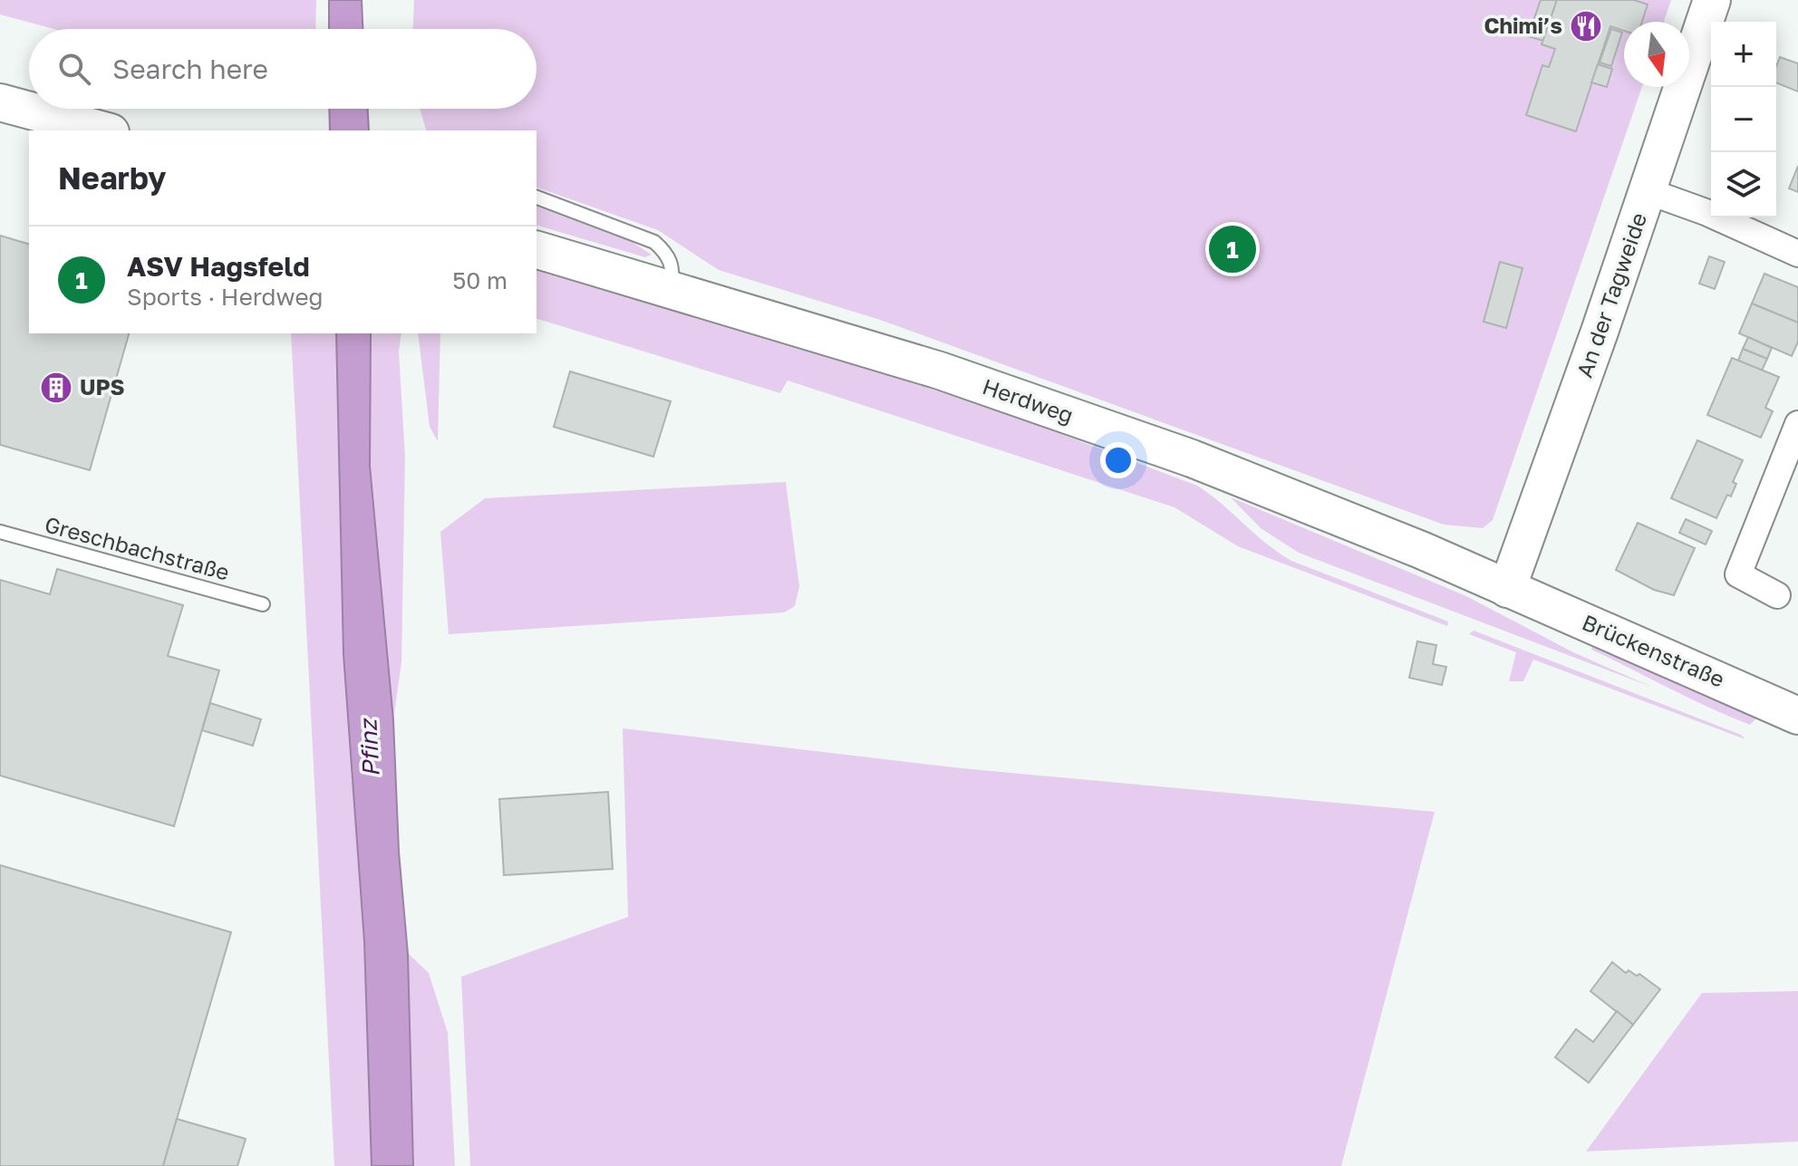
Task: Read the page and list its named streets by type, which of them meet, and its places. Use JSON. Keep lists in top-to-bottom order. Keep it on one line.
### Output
{"streets":{"main road":["An der Tagweide","Herdweg","Brückenstraße"],"lane":["Greschbachstraße"]},"crossings":[["An der Tagweide","Herdweg"],["An der Tagweide","Brückenstraße"],["Herdweg","Brückenstraße"]],"water":["Pfinz"],"places":{"restaurant":["Chimi’s"],"building":["UPS"]},"north":"bottom","page":{"map_buttons":["+","−"],"search":"Search here","heading":"Nearby","pins":"1","list":[{"mark":"1","name":"ASV Hagsfeld","note":"Sports · Herdweg","value":"50 m"}]}}
